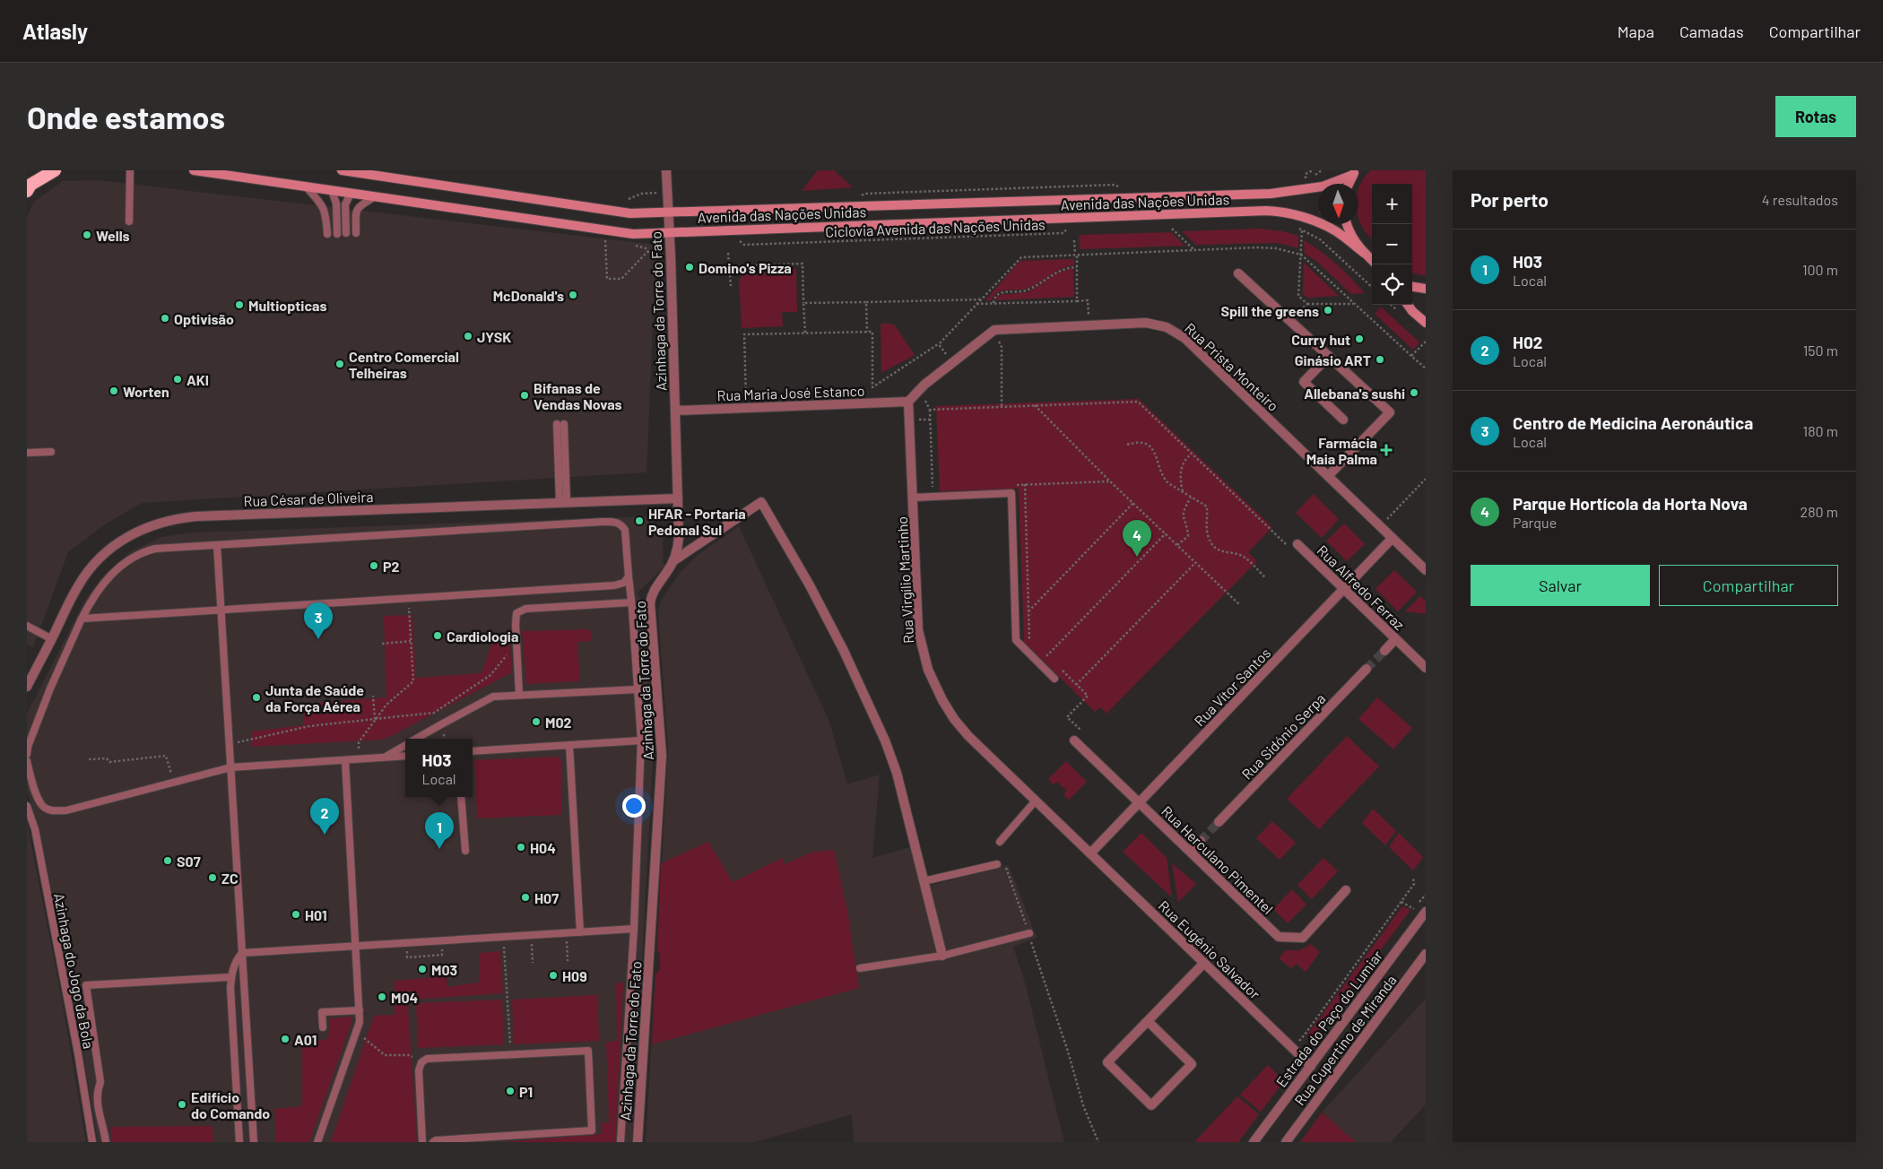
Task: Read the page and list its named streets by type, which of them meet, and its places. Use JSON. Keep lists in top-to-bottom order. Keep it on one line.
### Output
{"streets":{"main road":["Avenida das Nações Unidas"],"street":["Azinhaga da Torre do Fato","Rua Prista Monteiro","Rua Maria José Estanco","Rua César de Oliveira","Rua Virgílio Martinho","Rua Alfredo Ferraz","Rua Vítor Santos","Rua Sidónio Serpa","Rua Herculano Pimentel","Rua Eugénio Salvador","Estrada do Paço do Lumiar","Rua Cupertino de Miranda"],"lane":["Azinhaga do Jogo da Bola"],"path":["Ciclovia Avenida das Nações Unidas"]},"crossings":[["Avenida das Nações Unidas","Azinhaga da Torre do Fato"],["Azinhaga da Torre do Fato","Rua Maria José Estanco"],["Azinhaga da Torre do Fato","Rua César de Oliveira"],["Rua Prista Monteiro","Rua Vítor Santos"],["Rua Maria José Estanco","Rua Virgílio Martinho"],["Rua Virgílio Martinho","Rua Vítor Santos"],["Rua Virgílio Martinho","Rua Eugénio Salvador"],["Rua Alfredo Ferraz","Rua Vítor Santos"],["Rua Vítor Santos","Rua Herculano Pimentel"],["Rua Vítor Santos","Rua Eugénio Salvador"],["Rua Eugénio Salvador","Estrada do Paço do Lumiar"]],"places":{"other":["Wells","Domino's Pizza","McDonald's","Multiopticas","Spill the greens","Optivisão","JYSK","Curry hut","Ginásio ART","Centro Comercial Telheiras","AKI","Worten","Allebana's sushi","Bifanas de Vendas Novas","HFAR - Portaria Pedonal Sul","P2","Cardiologia","Junta de Saúde da Força Aérea","M02","H04","S07","ZC","H07","H01","M03","H09","M04","A01","P1","Edifício do Comando"],"health":["Farmácia Maia Palma"]},"north":"bottom","page":{"header":"Atlasly","nav":["Mapa","Camadas","Compartilhar"],"buttons":["Rotas",["Salvar","Compartilhar"]],"title":"Onde estamos","heading":["Por perto","4 resultados"],"map_buttons":["+","−"],"list":[{"mark":"1","name":"H03","note":"Local","value":"100 m"},{"mark":"2","name":"H02","note":"Local","value":"150 m"},{"mark":"3","name":"Centro de Medicina Aeronáutica","note":"Local","value":"180 m"},{"mark":"4","name":"Parque Hortícola da Horta Nova","note":"Parque","value":"280 m"}],"pins":["4","3","2","1"],"popup":["H03","Local"]}}
